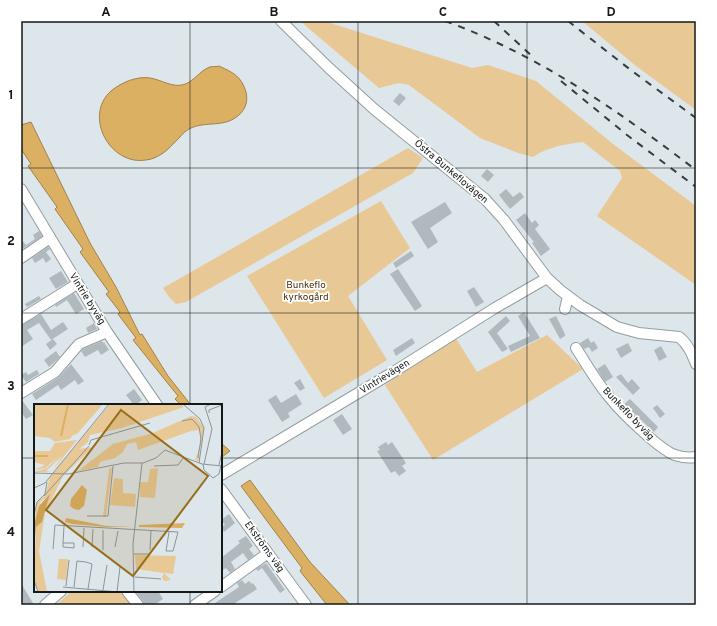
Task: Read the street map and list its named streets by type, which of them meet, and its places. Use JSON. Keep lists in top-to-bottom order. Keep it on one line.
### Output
{"streets":{"street":["Östra Bunkeflovägen","Vintrie byväg","Vintrievägen","Bunkeflo byväg","Ekströms väg"]},"crossings":[["Östra Bunkeflovägen","Vintrievägen"]],"parks":["Bunkeflo kyrkogård"],"grid":{"columns":["A","B","C","D"],"rows":["1","2","3","4"]}}
